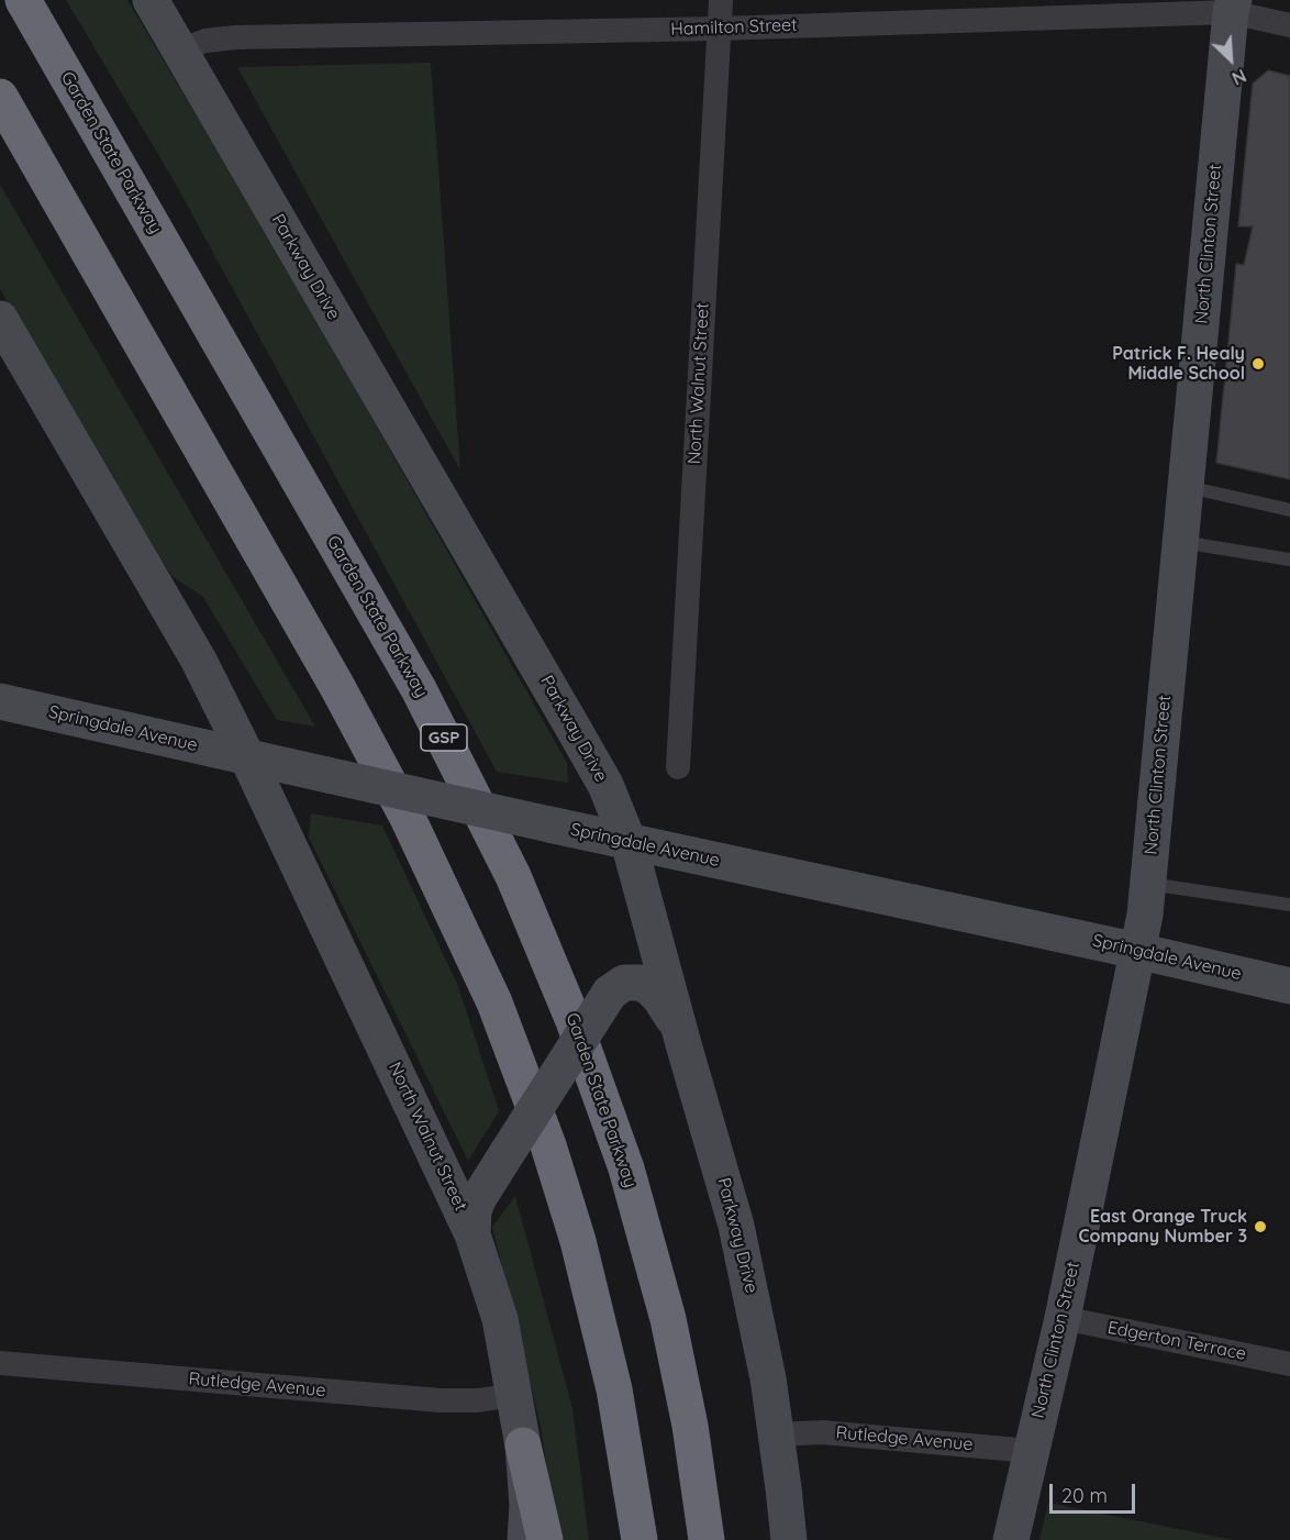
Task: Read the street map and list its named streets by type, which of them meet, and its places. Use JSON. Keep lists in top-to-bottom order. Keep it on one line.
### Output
{"streets":{"highway":["Garden State Parkway","GSP"],"main road":["North Clinton Street","Parkway Drive","North Walnut Street","Springdale Avenue"],"street":["Hamilton Street","Edgerton Terrace","Rutledge Avenue"]},"crossings":[["Hamilton Street","North Clinton Street"],["Hamilton Street","Parkway Drive"],["Hamilton Street","North Walnut Street"],["North Clinton Street","Springdale Avenue"],["North Clinton Street","Edgerton Terrace"],["North Clinton Street","Rutledge Avenue"],["Parkway Drive","Springdale Avenue"],["Parkway Drive","Rutledge Avenue"],["North Walnut Street","Springdale Avenue"],["North Walnut Street","Rutledge Avenue"]],"places":["Patrick F. Healy Middle School","East Orange Truck Company Number 3"],"scale_bar":"20 m","north":"bottom right"}
